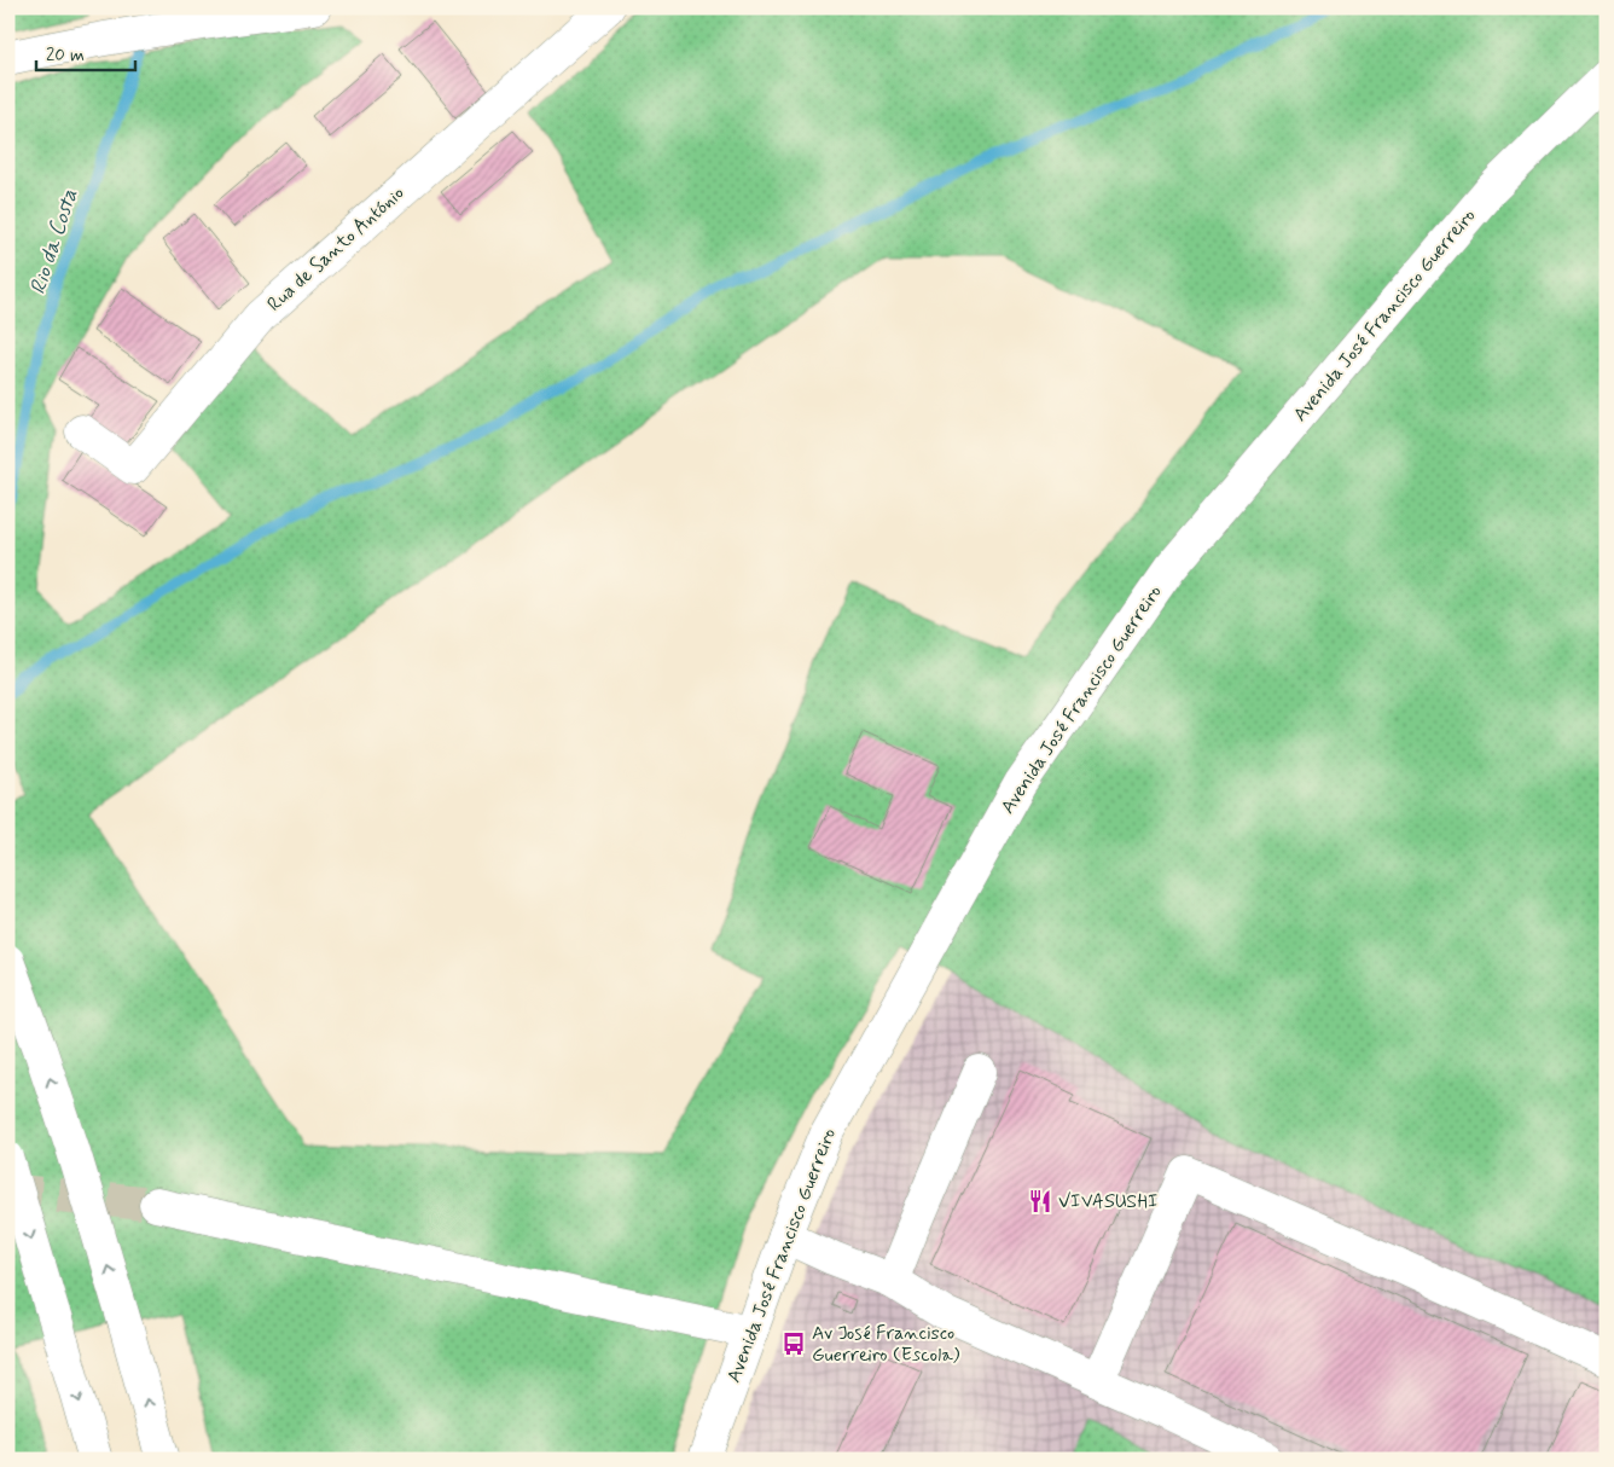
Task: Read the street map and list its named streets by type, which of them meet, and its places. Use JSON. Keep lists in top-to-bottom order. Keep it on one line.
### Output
{"streets":{"main road":["Rua de Santo António","Avenida José Francisco Guerreiro"]},"water":["Rio da Costa"],"places":{"restaurant":["VIVASUSHI"],"bus stop":["Av José Francisco Guerreiro (Escola)"]},"scale_bar":"20 m"}
